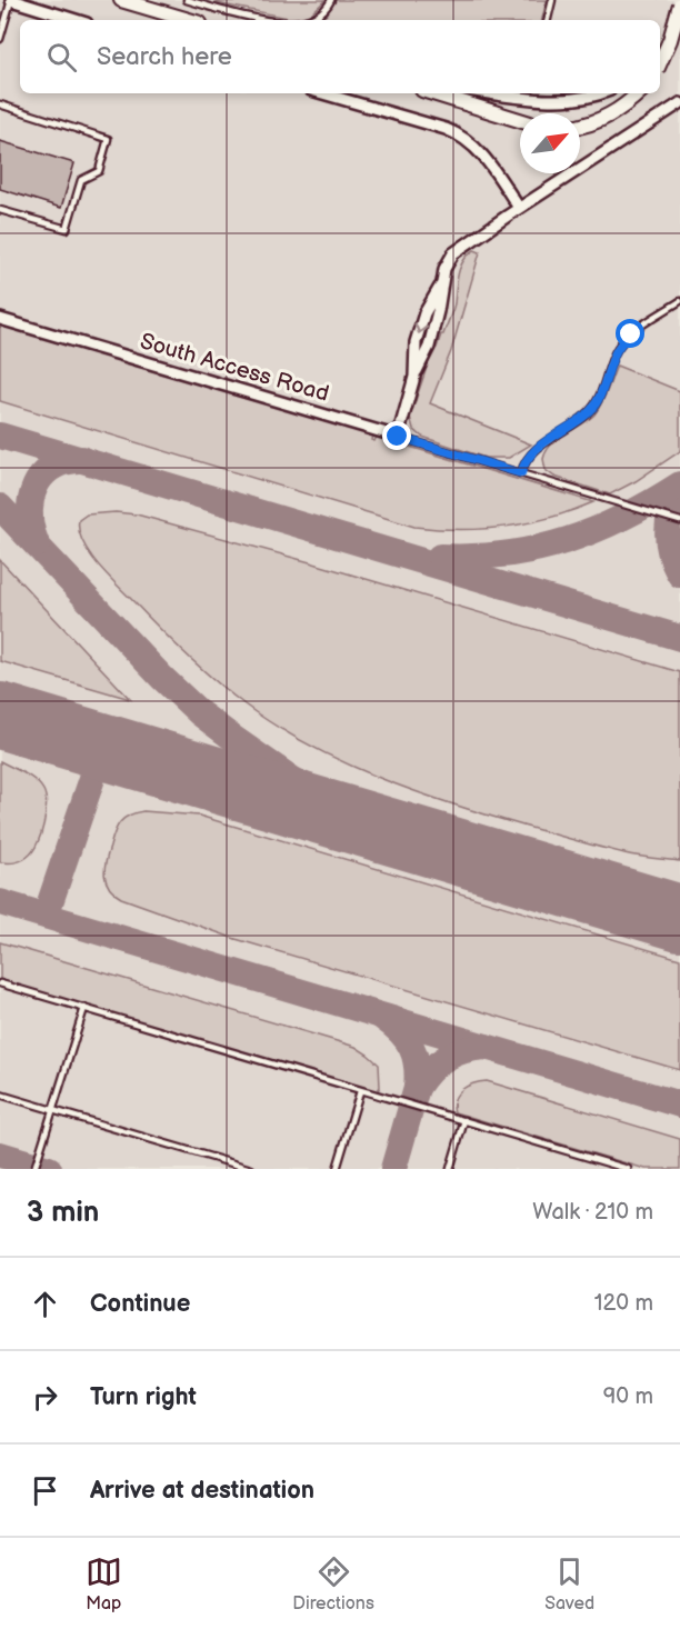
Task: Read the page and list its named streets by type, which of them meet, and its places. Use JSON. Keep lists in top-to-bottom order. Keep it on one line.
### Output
{"streets":{"street":["South Access Road"]},"north":"top right","page":{"search":"Search here","heading":["3 min","Walk · 210 m"],"list":[["Continue","120 m"],["Turn right","90 m"],"Arrive at destination"],"nav":["Map","Directions","Saved"]}}
